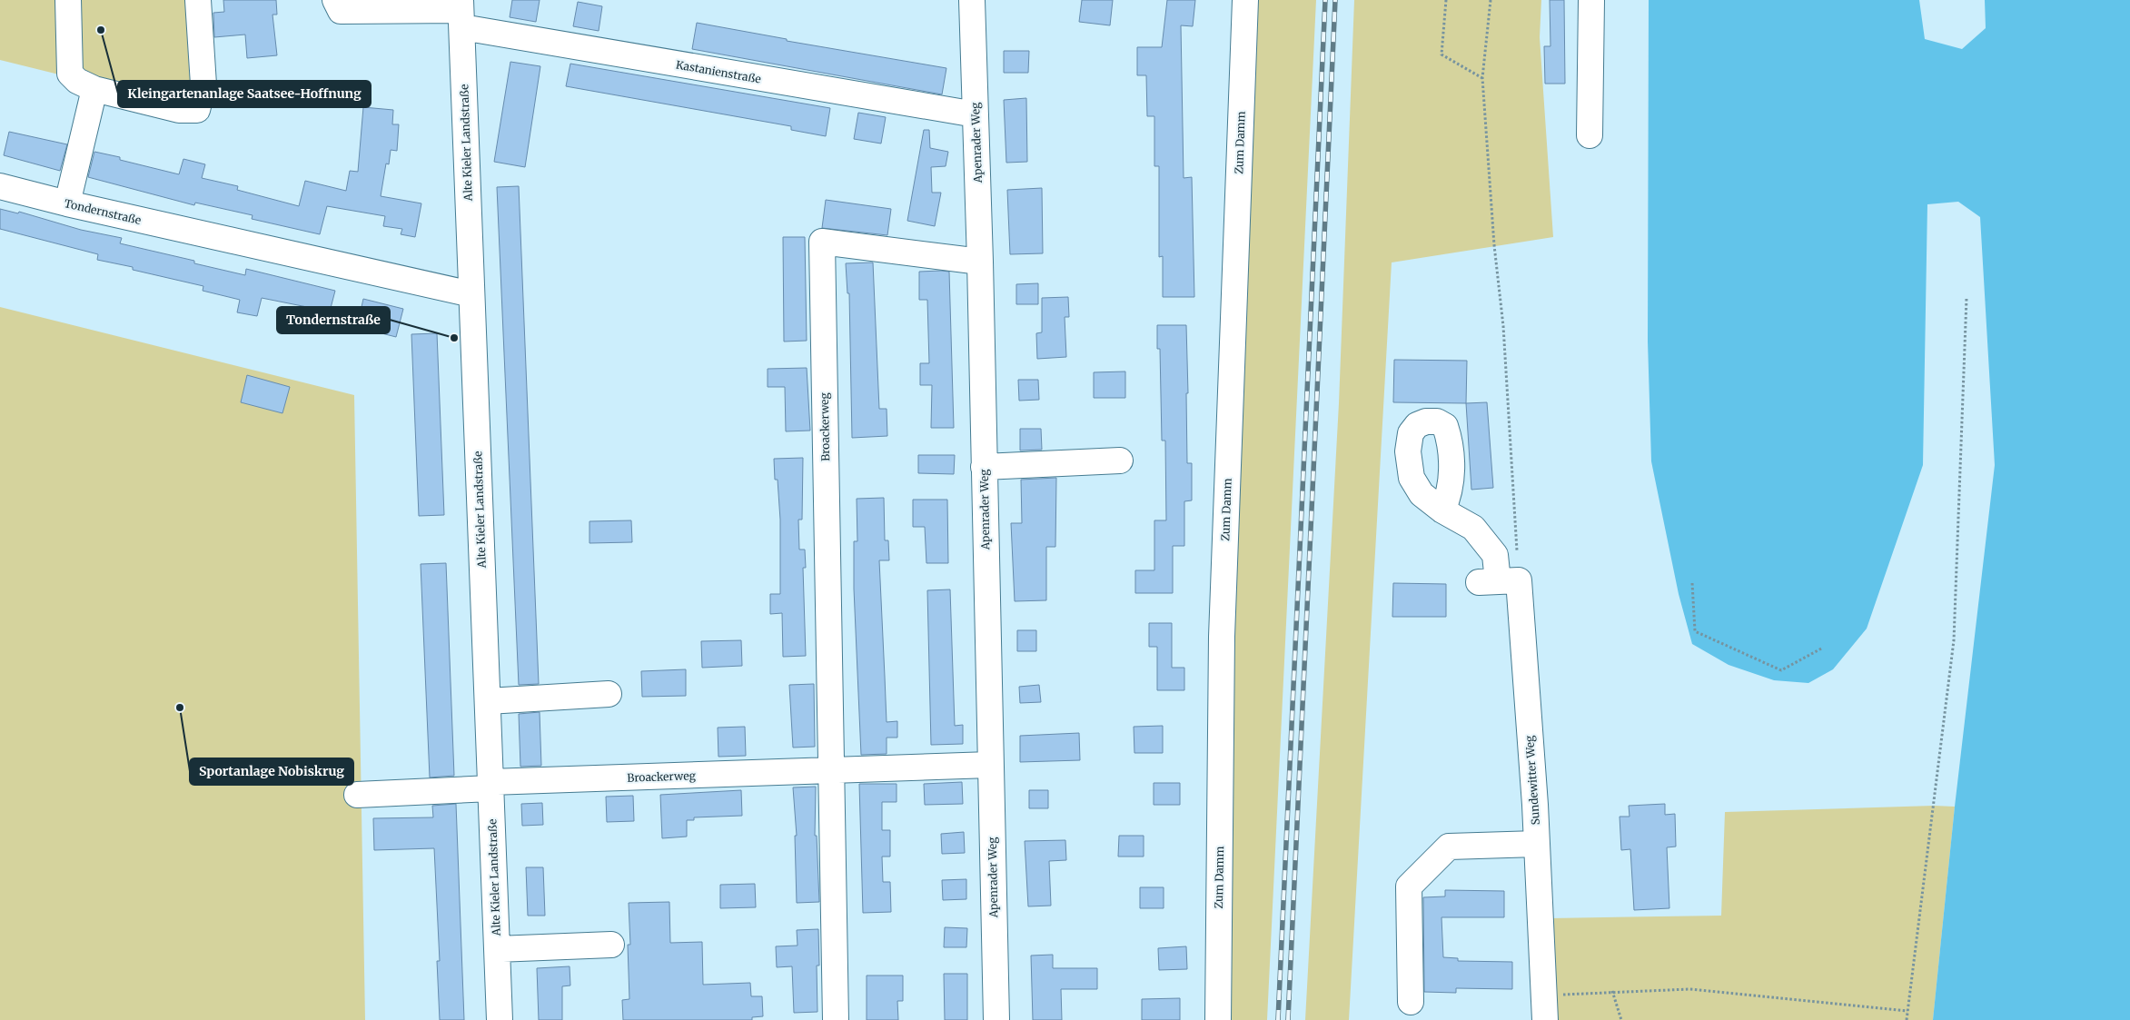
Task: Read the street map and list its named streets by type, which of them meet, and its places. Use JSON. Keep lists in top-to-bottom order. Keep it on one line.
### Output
{"streets":{"street":["Kastanienstraße","Alte Kieler Landstraße","Apenrader Weg","Zum Damm","Tondernstraße","Broackerweg","Sundewitter Weg"]},"crossings":[["Kastanienstraße","Alte Kieler Landstraße"],["Kastanienstraße","Apenrader Weg"],["Alte Kieler Landstraße","Tondernstraße"],["Alte Kieler Landstraße","Broackerweg"],["Apenrader Weg","Broackerweg"]],"places":["Kleingartenanlage Saatsee-Hoffnung","Tondernstraße","Sportanlage Nobiskrug"]}
